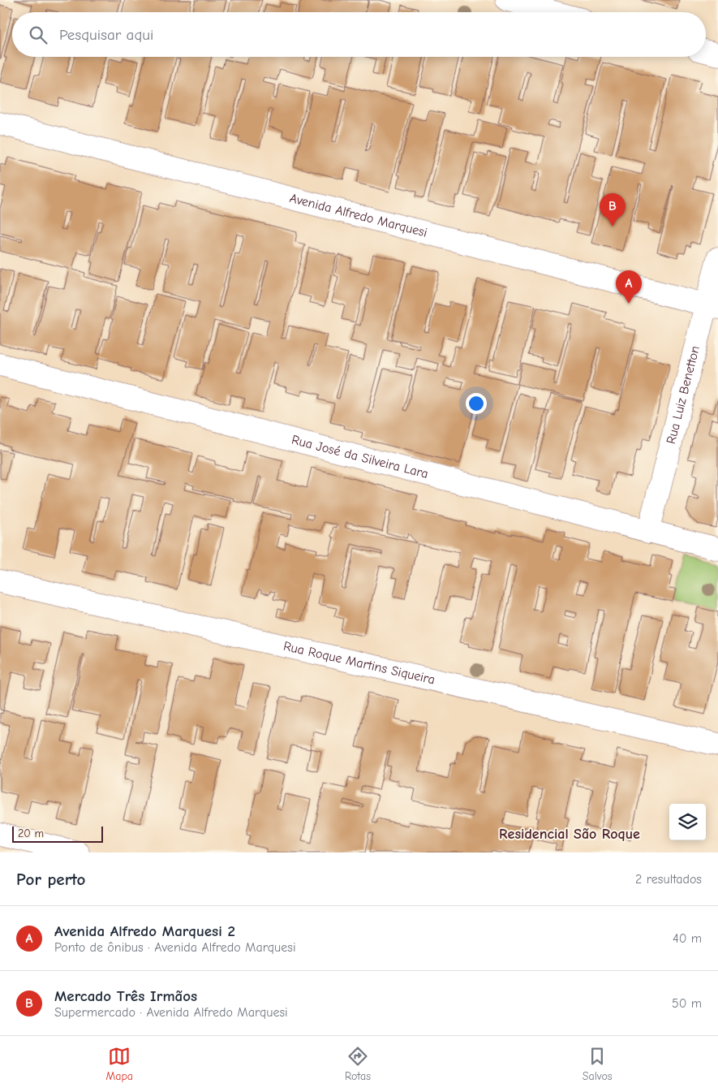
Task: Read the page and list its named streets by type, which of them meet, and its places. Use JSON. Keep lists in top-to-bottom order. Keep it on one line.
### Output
{"streets":{"street":["Avenida Alfredo Marquesi","Rua Luiz Benetton","Rua José da Silveira Lara","Rua Roque Martins Siqueira"]},"crossings":[["Avenida Alfredo Marquesi","Rua Luiz Benetton"],["Rua Luiz Benetton","Rua José da Silveira Lara"]],"districts":["Residencial São Roque"],"scale_bar":"20 m","page":{"search":"Pesquisar aqui","pins":["B","A"],"scale":"20 m","heading":["Por perto","2 resultados"],"list":[{"mark":"A","name":"Avenida Alfredo Marquesi 2","note":"Ponto de ônibus · Avenida Alfredo Marquesi","value":"40 m"},{"mark":"B","name":"Mercado Três Irmãos","note":"Supermercado · Avenida Alfredo Marquesi","value":"50 m"}],"nav":["Mapa","Rotas","Salvos"]}}
